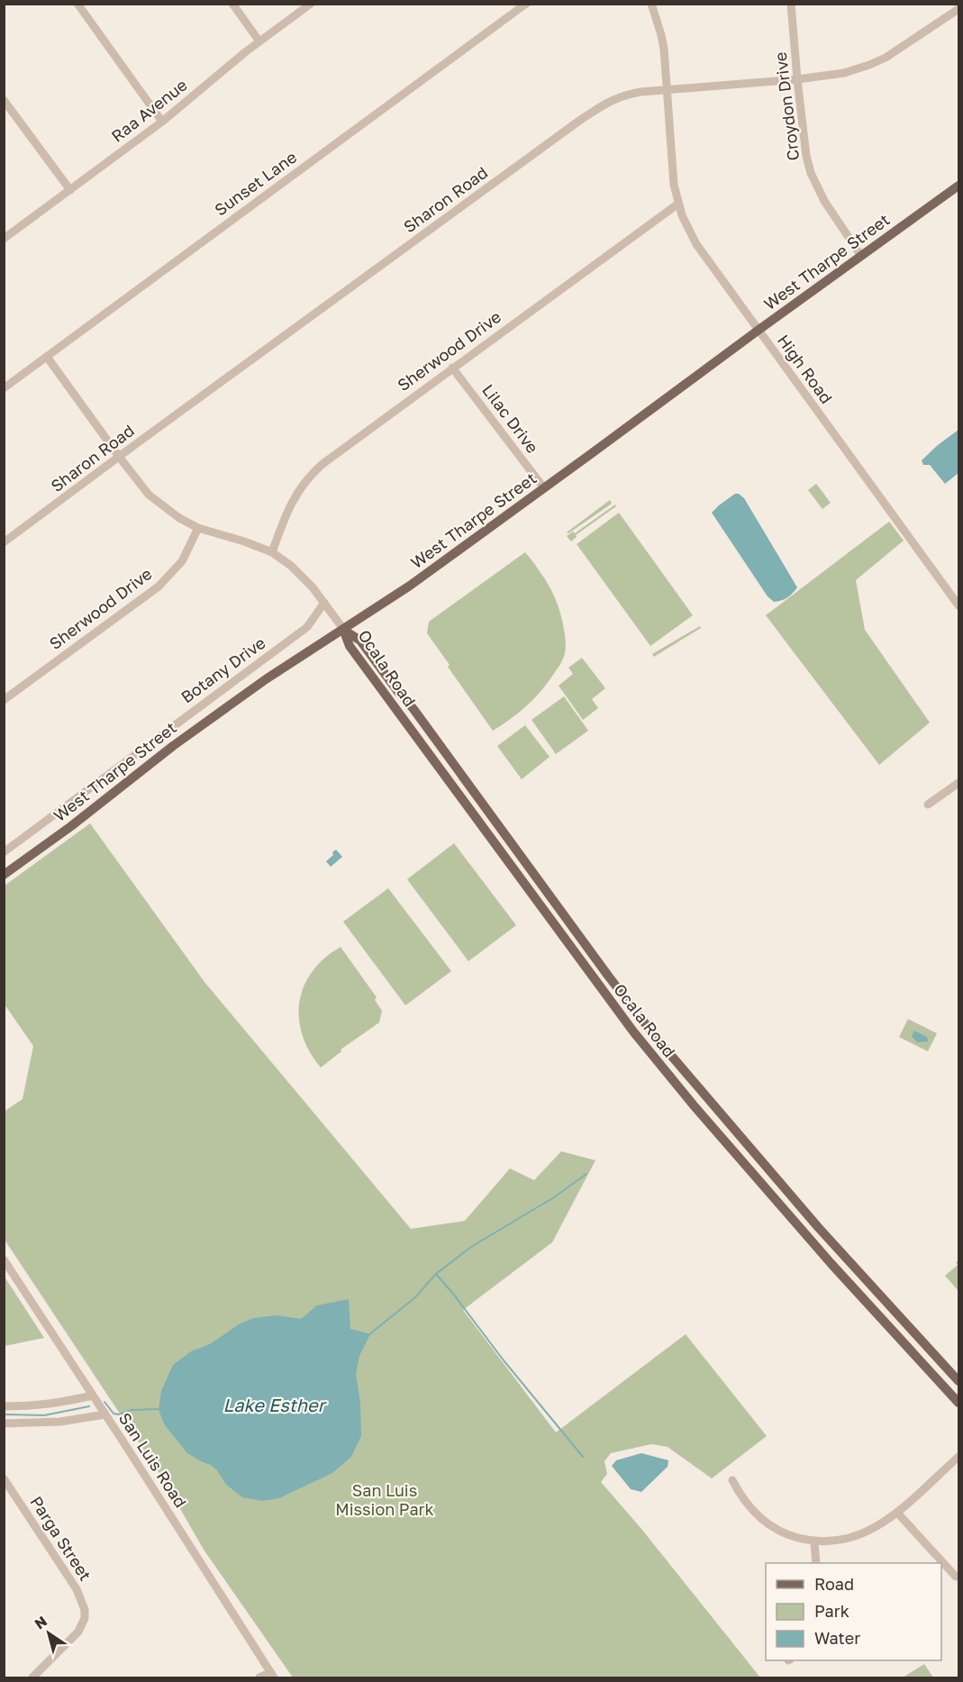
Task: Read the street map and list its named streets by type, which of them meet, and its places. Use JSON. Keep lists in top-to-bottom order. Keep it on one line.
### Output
{"streets":{"main road":["West Tharpe Street","Ocala Road"],"street":["Croydon Drive","Raa Avenue","Sunset Lane","Sharon Road","Sherwood Drive","High Road","Lilac Drive","Botany Drive","San Luis Road","Parga Street"]},"crossings":[["Croydon Drive","Sharon Road"],["Croydon Drive","West Tharpe Street"],["Sharon Road","High Road"],["West Tharpe Street","High Road"],["West Tharpe Street","Lilac Drive"],["West Tharpe Street","Ocala Road"],["Sherwood Drive","High Road"],["Sherwood Drive","Lilac Drive"]],"water":["Lake Esther"],"parks":["San Luis Mission Park"],"legend":["Road","Park","Water"],"north":"top left"}
